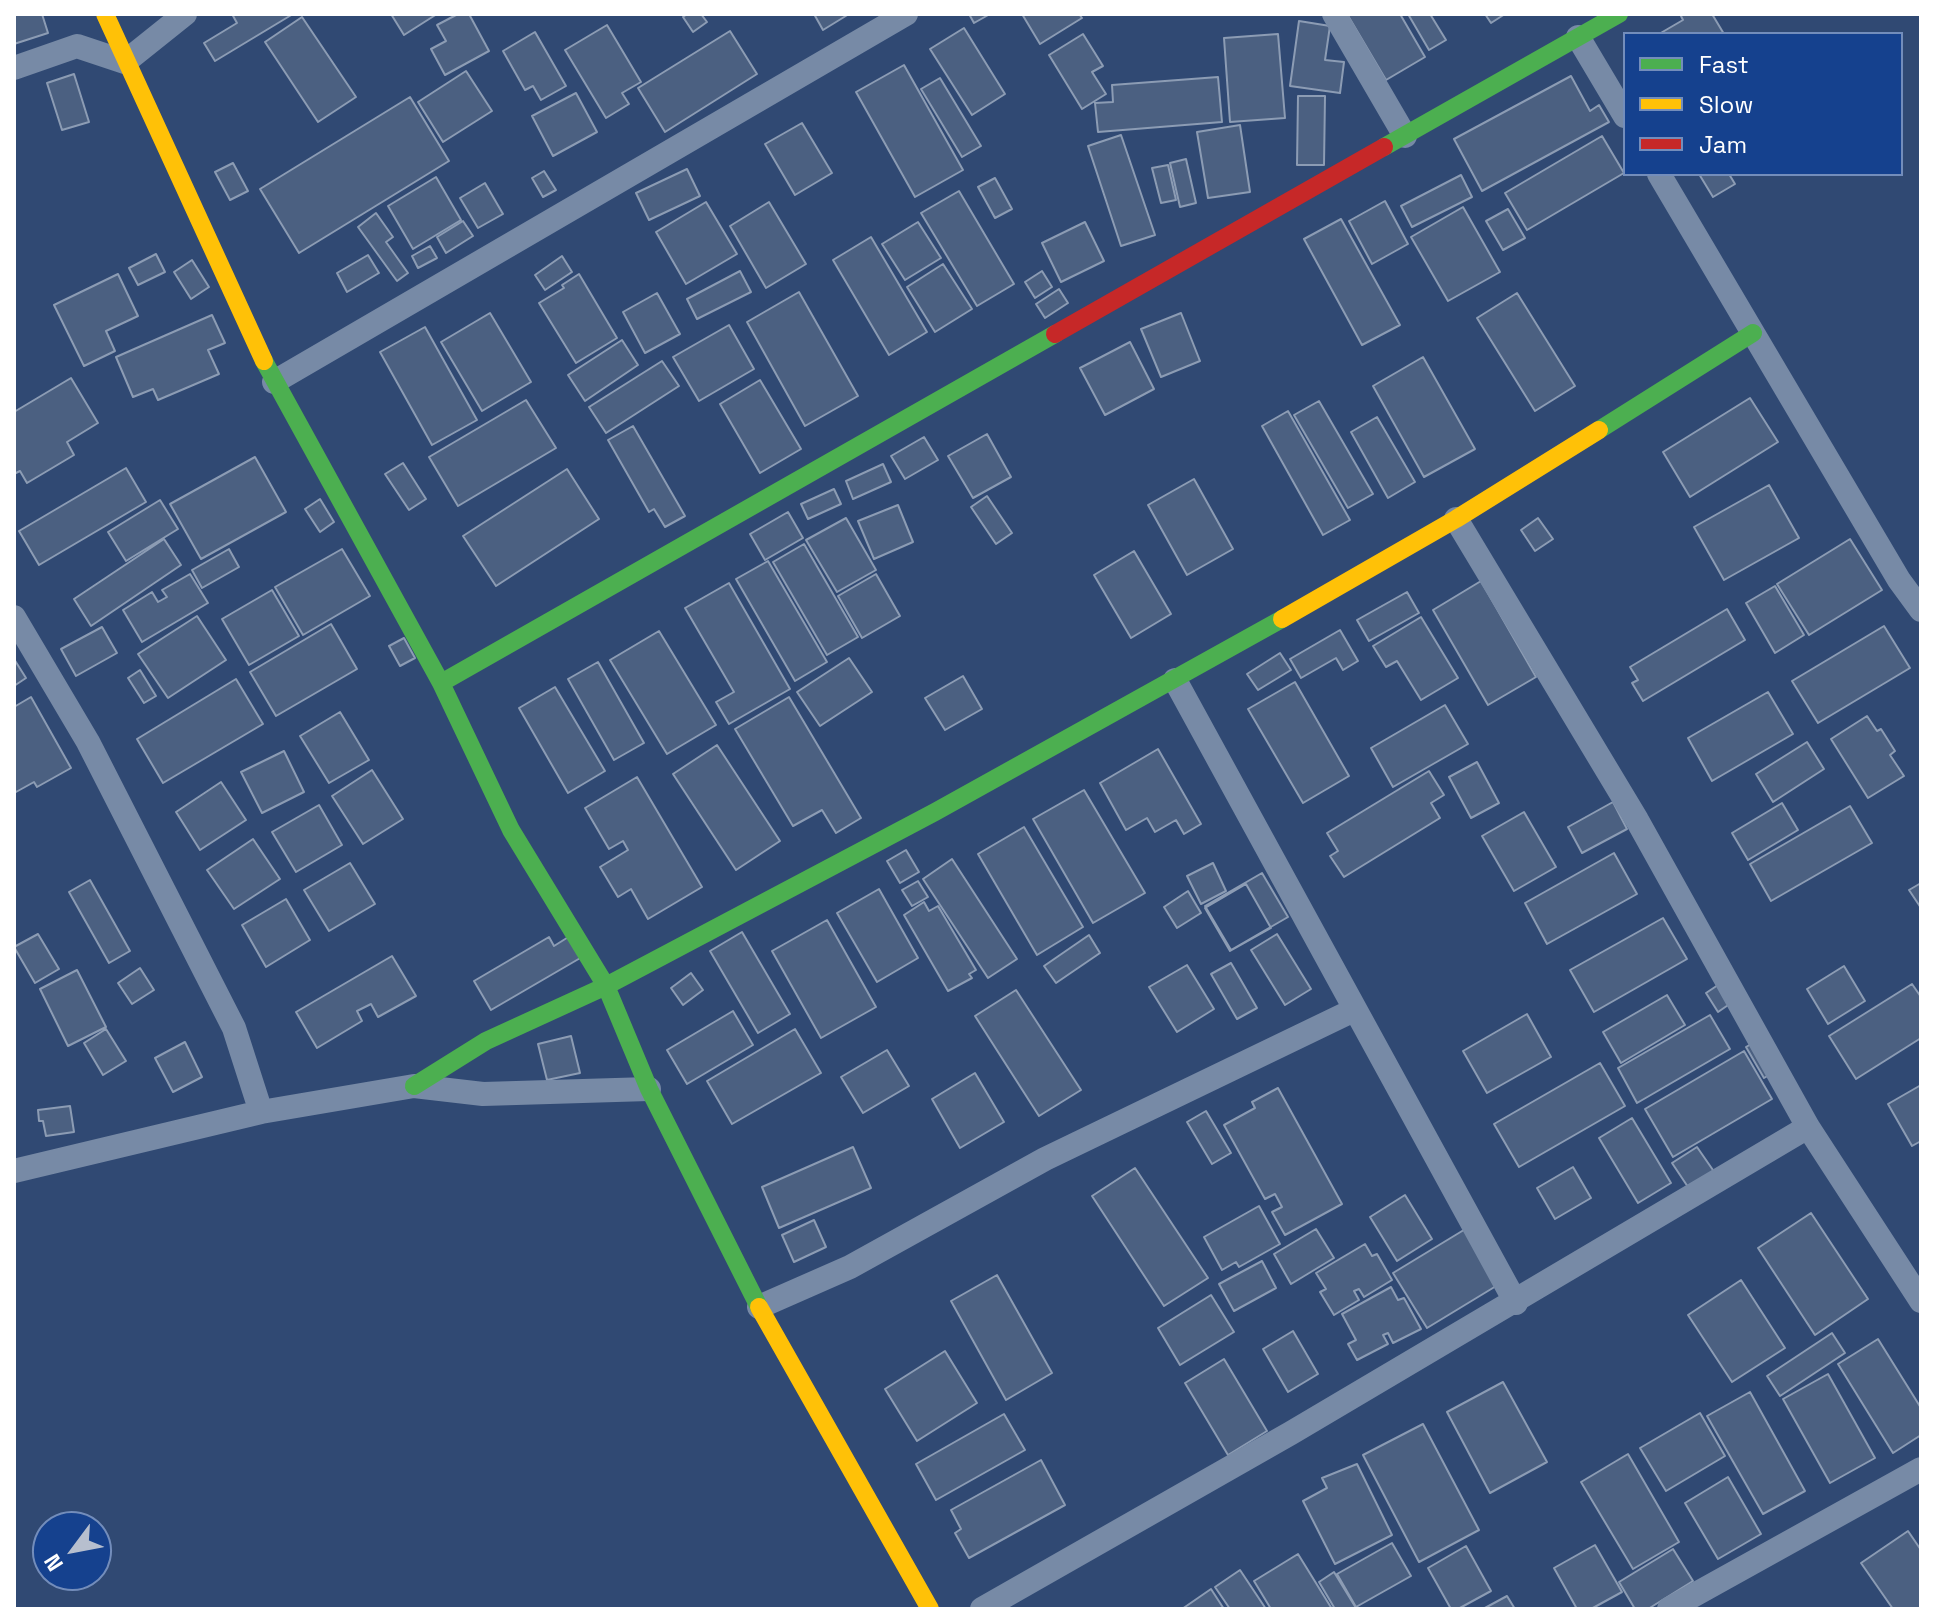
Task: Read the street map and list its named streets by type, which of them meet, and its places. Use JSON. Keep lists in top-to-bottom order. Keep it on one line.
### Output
{"legend":["Fast","Slow","Jam"],"north":"bottom left"}
